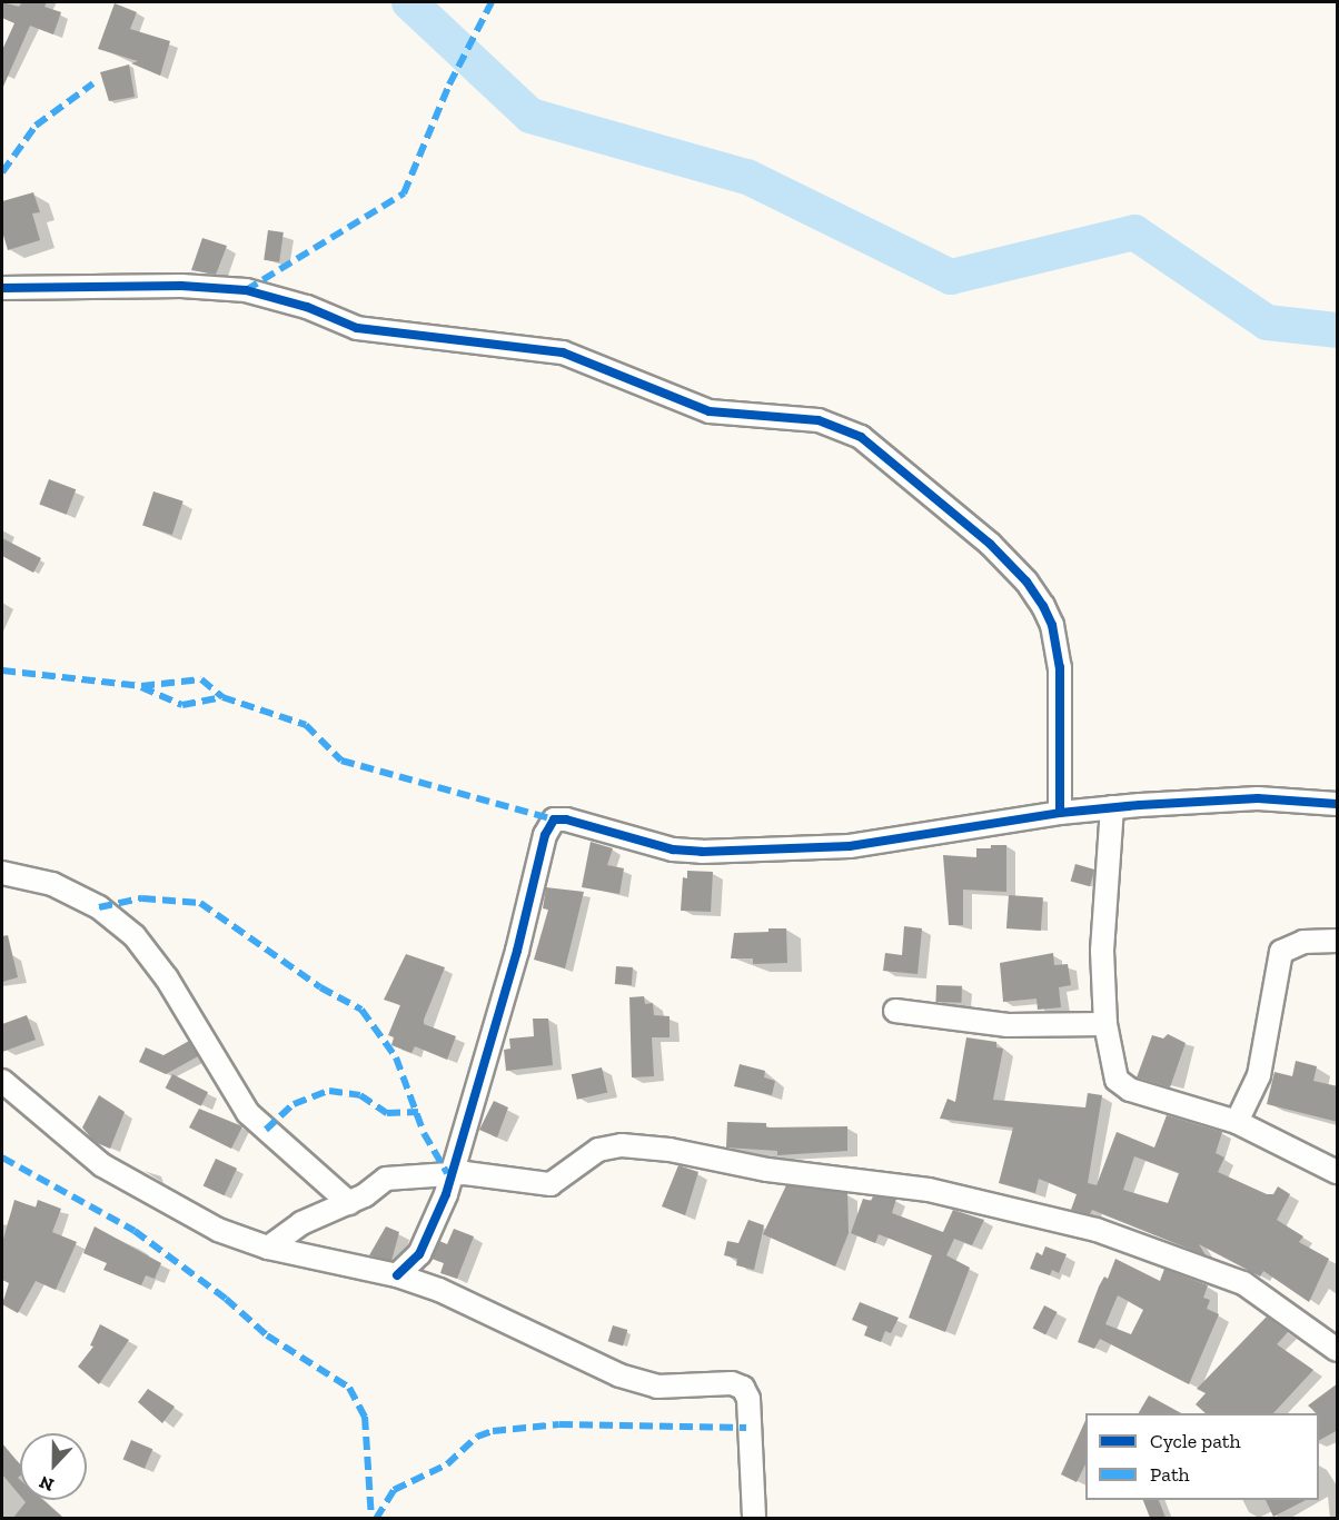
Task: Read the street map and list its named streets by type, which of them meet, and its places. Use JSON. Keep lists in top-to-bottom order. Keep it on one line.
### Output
{"legend":["Cycle path","Path"],"north":"bottom"}
